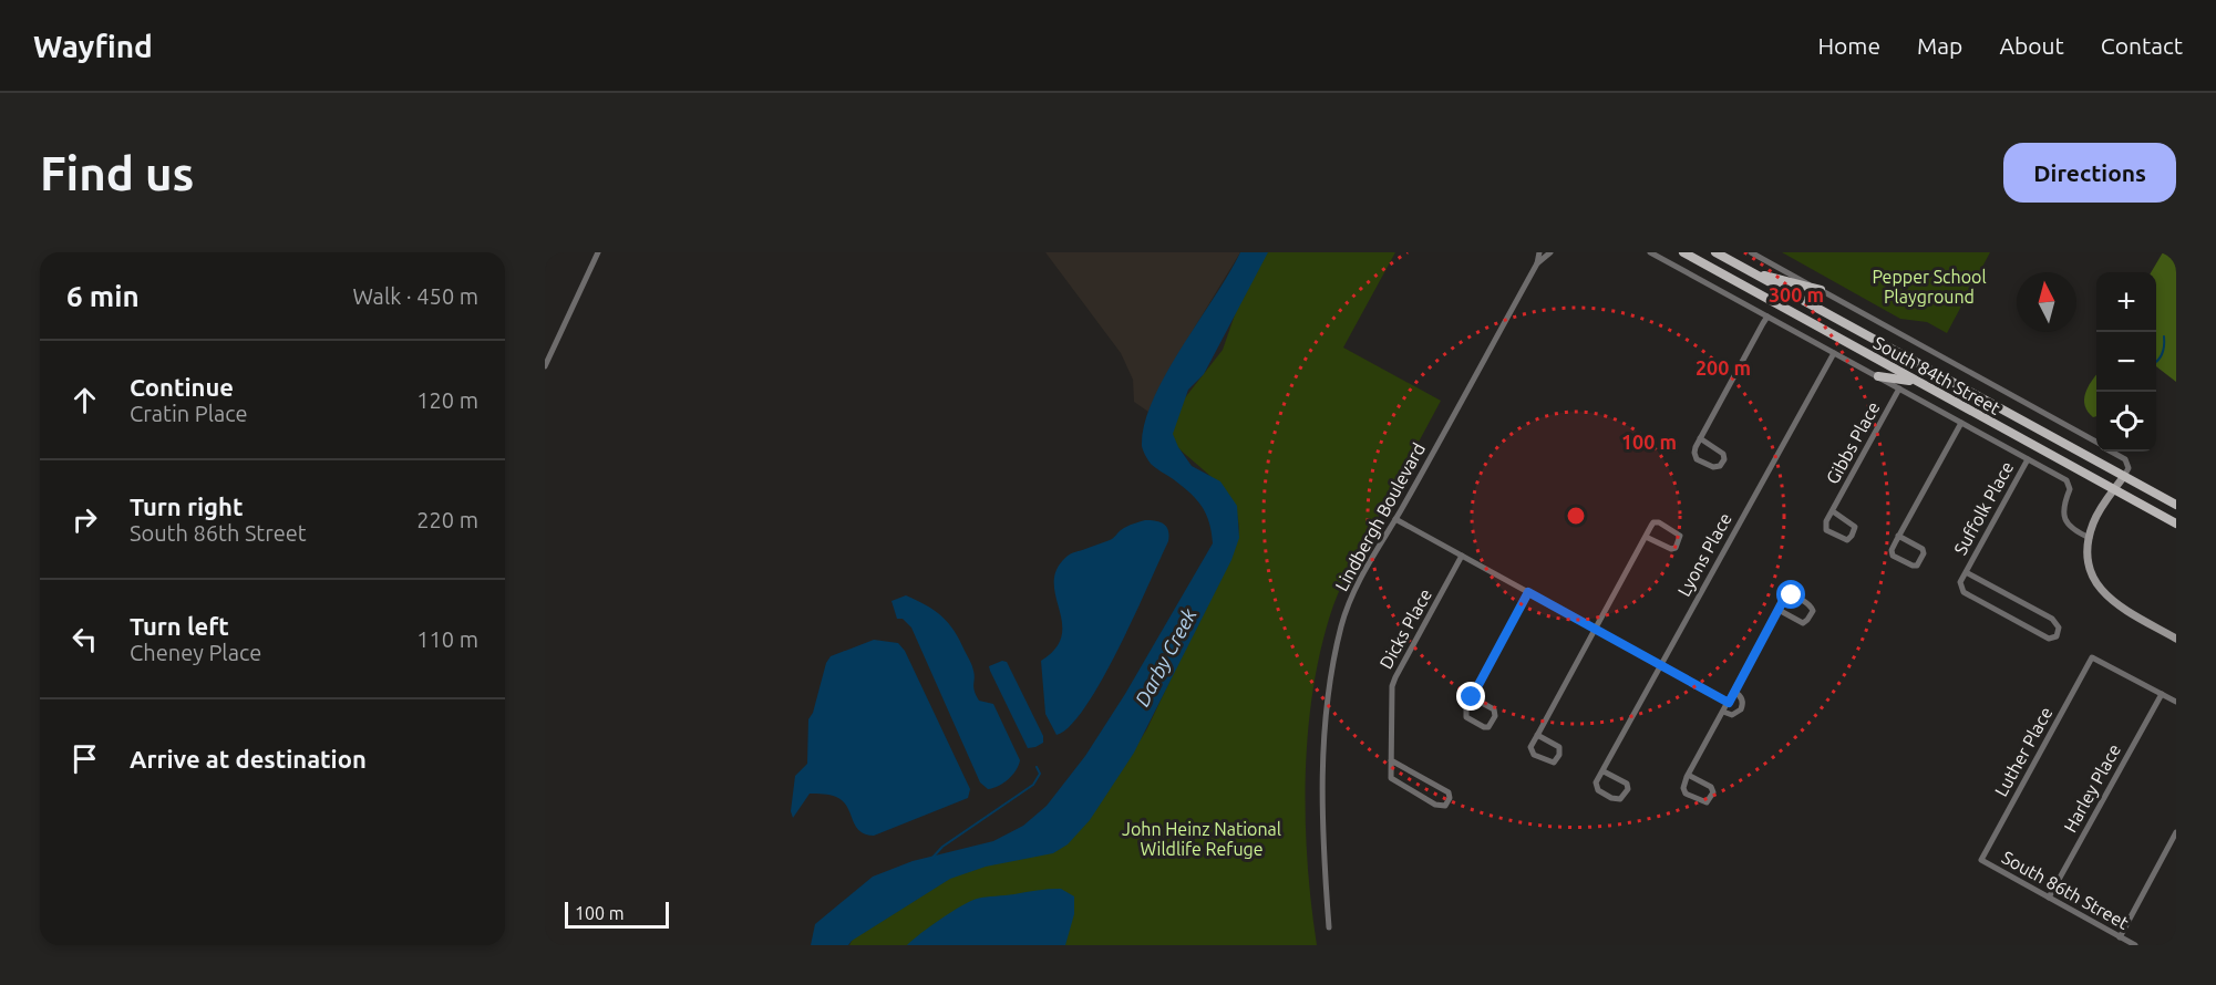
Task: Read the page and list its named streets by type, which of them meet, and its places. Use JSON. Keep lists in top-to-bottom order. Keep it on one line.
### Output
{"streets":{"main road":["South 84th Street"],"street":["Gibbs Place","Suffolk Place","Lindbergh Boulevard","Lyons Place","Dicks Place","Luther Place","Harley Place","South 86th Street"]},"crossings":[["South 84th Street","Gibbs Place"],["South 84th Street","Suffolk Place"],["South 84th Street","Lyons Place"],["Luther Place","Harley Place"],["Luther Place","South 86th Street"],["Harley Place","South 86th Street"]],"water":["Darby Creek"],"parks":["Pepper School Playground","John Heinz National Wildlife Refuge"],"scale_bar":"100 m","north":"top","page":{"header":"Wayfind","nav":["Home","Map","About","Contact"],"buttons":"Directions","title":"Find us","heading":["6 min","Walk · 450 m"],"map_buttons":["+","−"],"list":[["Continue","Cratin Place","120 m"],["Turn right","South 86th Street","220 m"],["Turn left","Cheney Place","110 m"],"Arrive at destination"],"scale":"100 m"},"rings":["300 m","200 m","100 m"]}
